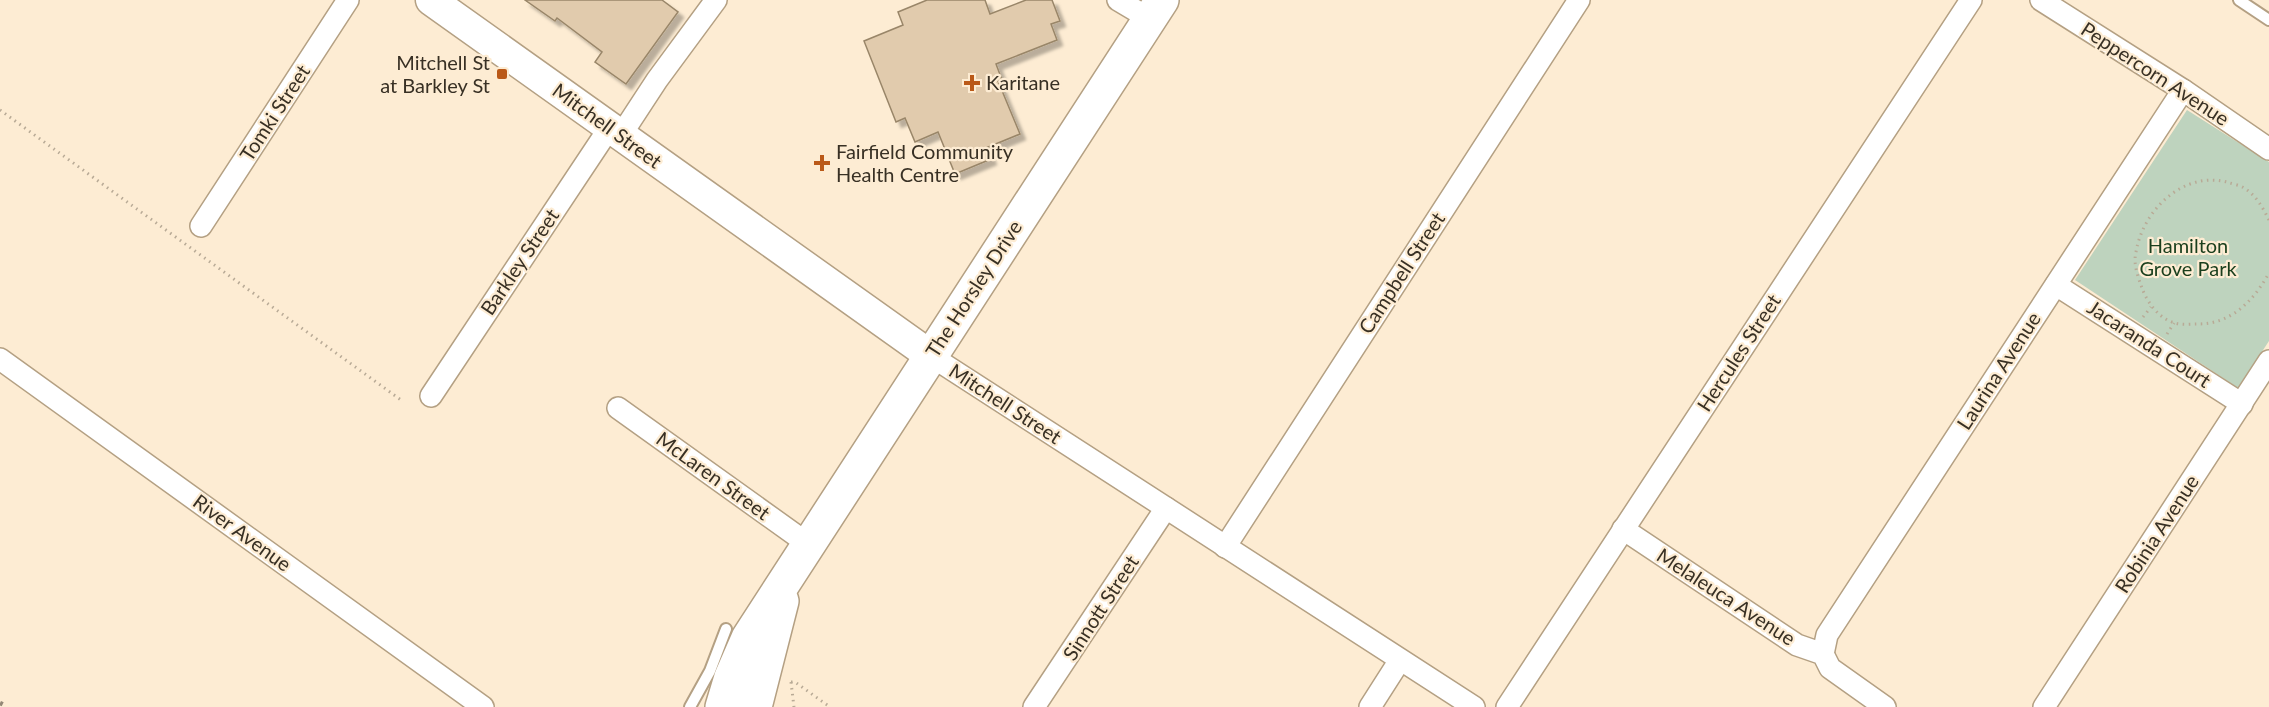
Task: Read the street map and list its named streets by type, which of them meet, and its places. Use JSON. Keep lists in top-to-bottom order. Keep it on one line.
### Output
{"streets":{"main road":["The Horsley Drive"],"street":["Peppercorn Avenue","Tomki Street","Mitchell Street","Barkley Street","Campbell Street","Jacaranda Court","Hercules Street","Laurina Avenue","McLaren Street","River Avenue","Robinia Avenue","Melaleuca Avenue","Sinnott Street"]},"crossings":[["Peppercorn Avenue","Laurina Avenue"],["Mitchell Street","Barkley Street"],["Mitchell Street","Campbell Street"],["Mitchell Street","The Horsley Drive"],["Mitchell Street","Sinnott Street"],["The Horsley Drive","McLaren Street"],["Jacaranda Court","Laurina Avenue"],["Jacaranda Court","Robinia Avenue"],["Hercules Street","Melaleuca Avenue"],["Laurina Avenue","Melaleuca Avenue"]],"parks":["Hamilton Grove Park"],"places":{"transit":["Mitchell St at Barkley St"],"health":["Karitane","Fairfield Community Health Centre"]}}
